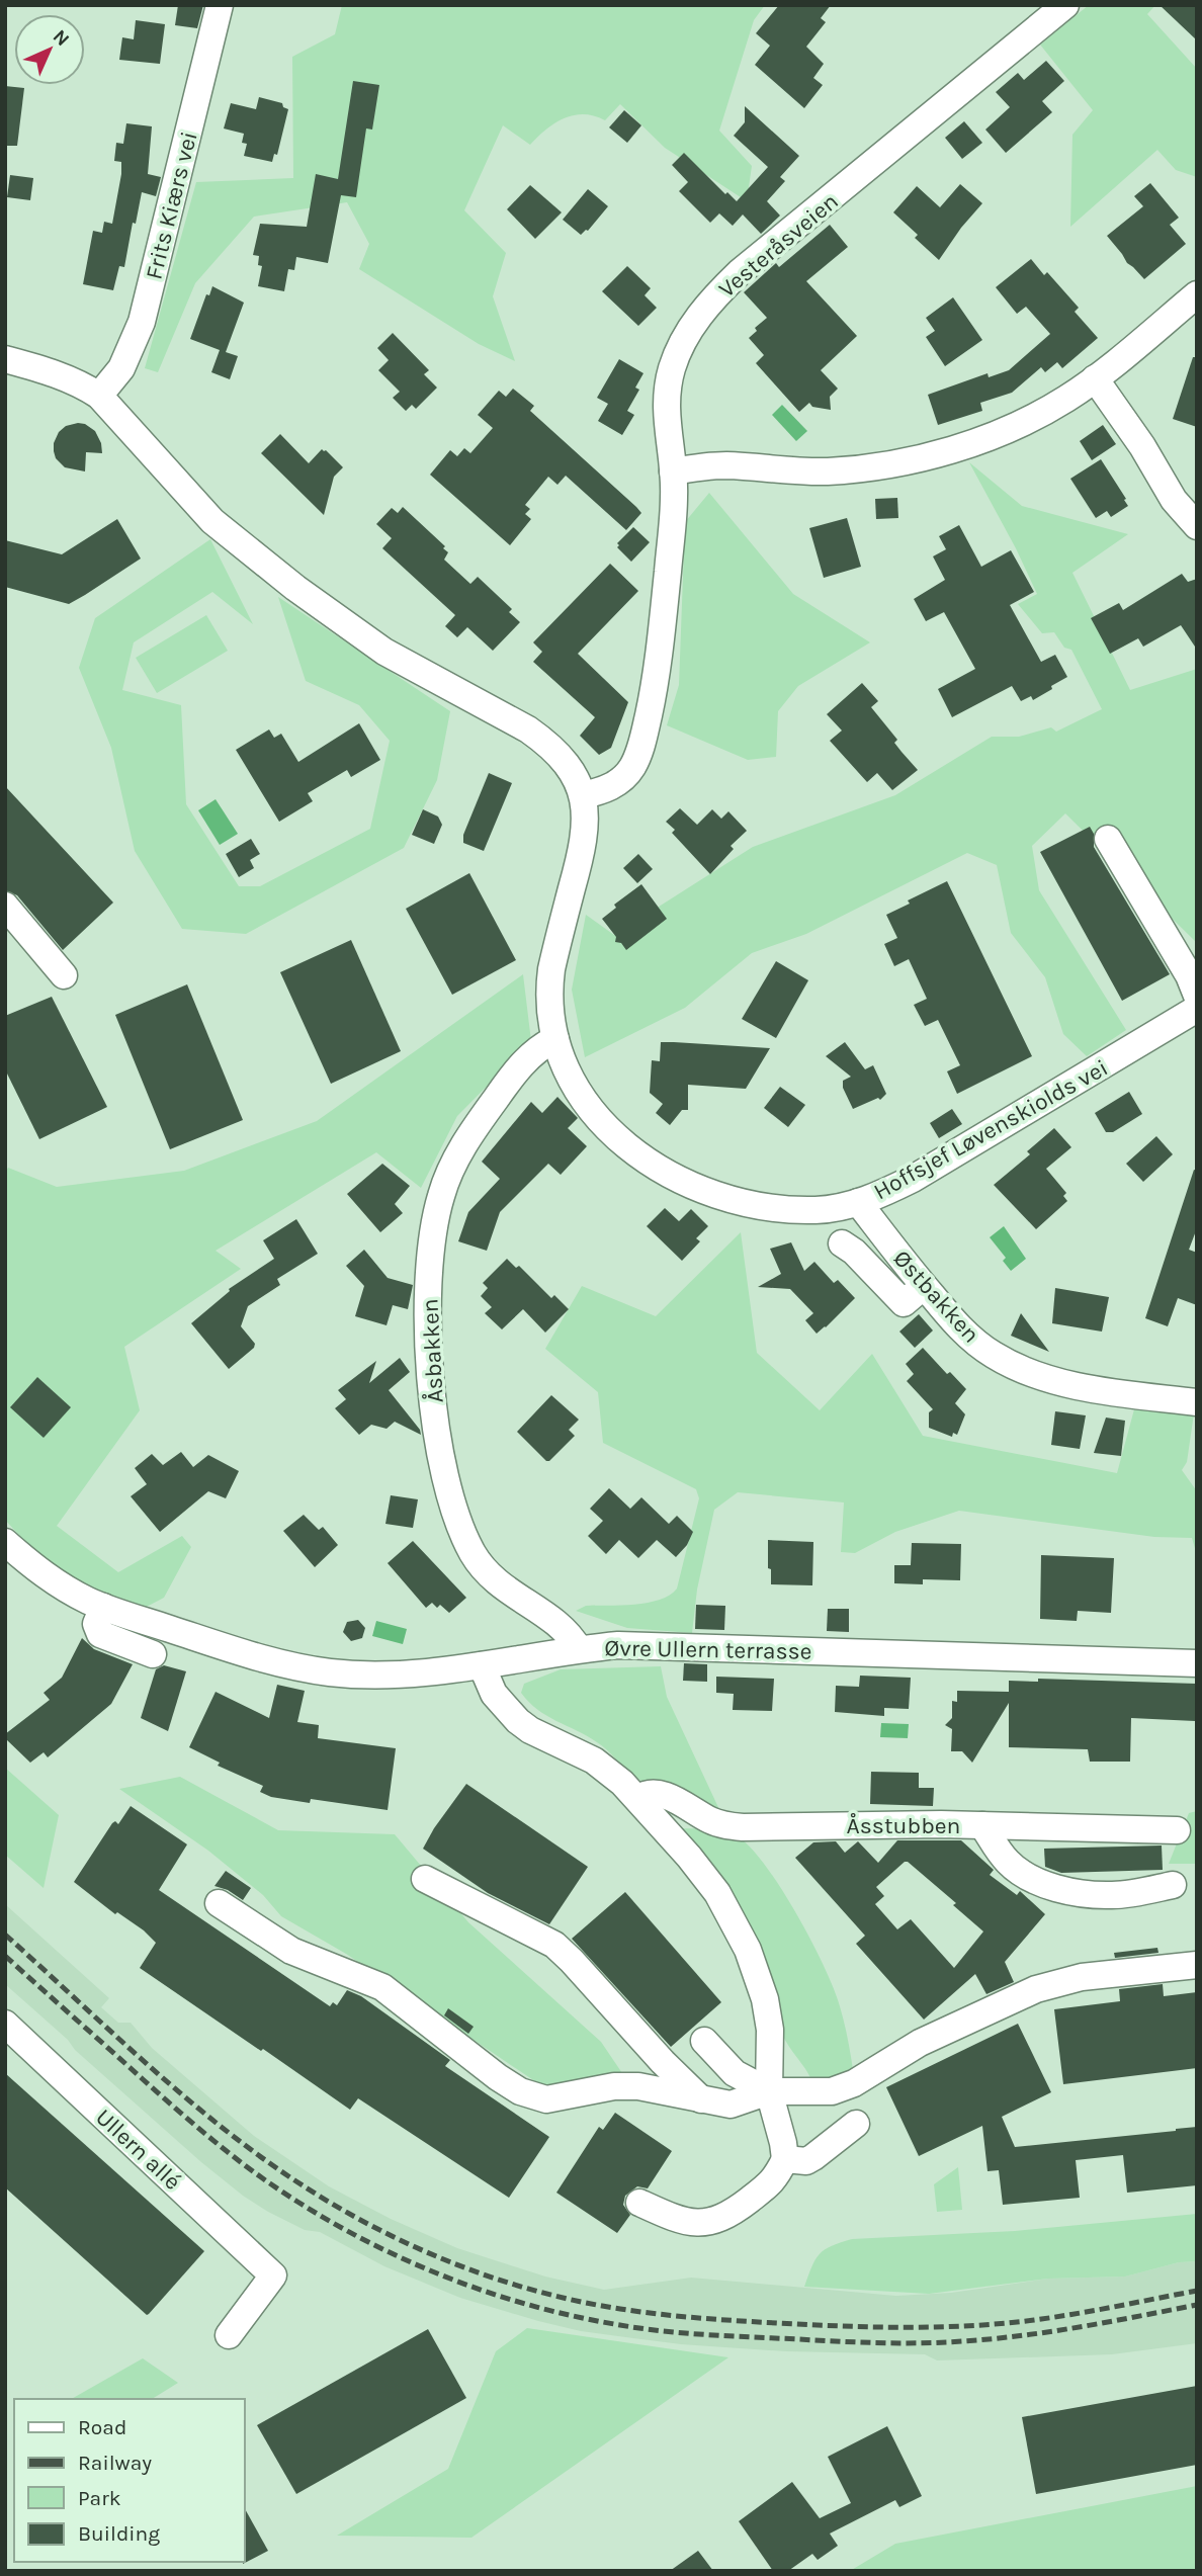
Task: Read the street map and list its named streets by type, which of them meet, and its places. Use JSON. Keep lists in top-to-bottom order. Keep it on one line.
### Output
{"streets":{"street":["Frits Kiærs vei","Vesteråsveien","Hoffsjef Løvenskiolds vei","Østbakken","Åsbakken","Øvre Ullern terrasse","Åsstubben","Ullern allé"]},"crossings":[["Frits Kiærs vei","Hoffsjef Løvenskiolds vei"],["Vesteråsveien","Hoffsjef Løvenskiolds vei"],["Hoffsjef Løvenskiolds vei","Østbakken"],["Hoffsjef Løvenskiolds vei","Åsbakken"],["Åsbakken","Øvre Ullern terrasse"]],"legend":["Road","Railway","Park","Building"],"north":"top right"}
